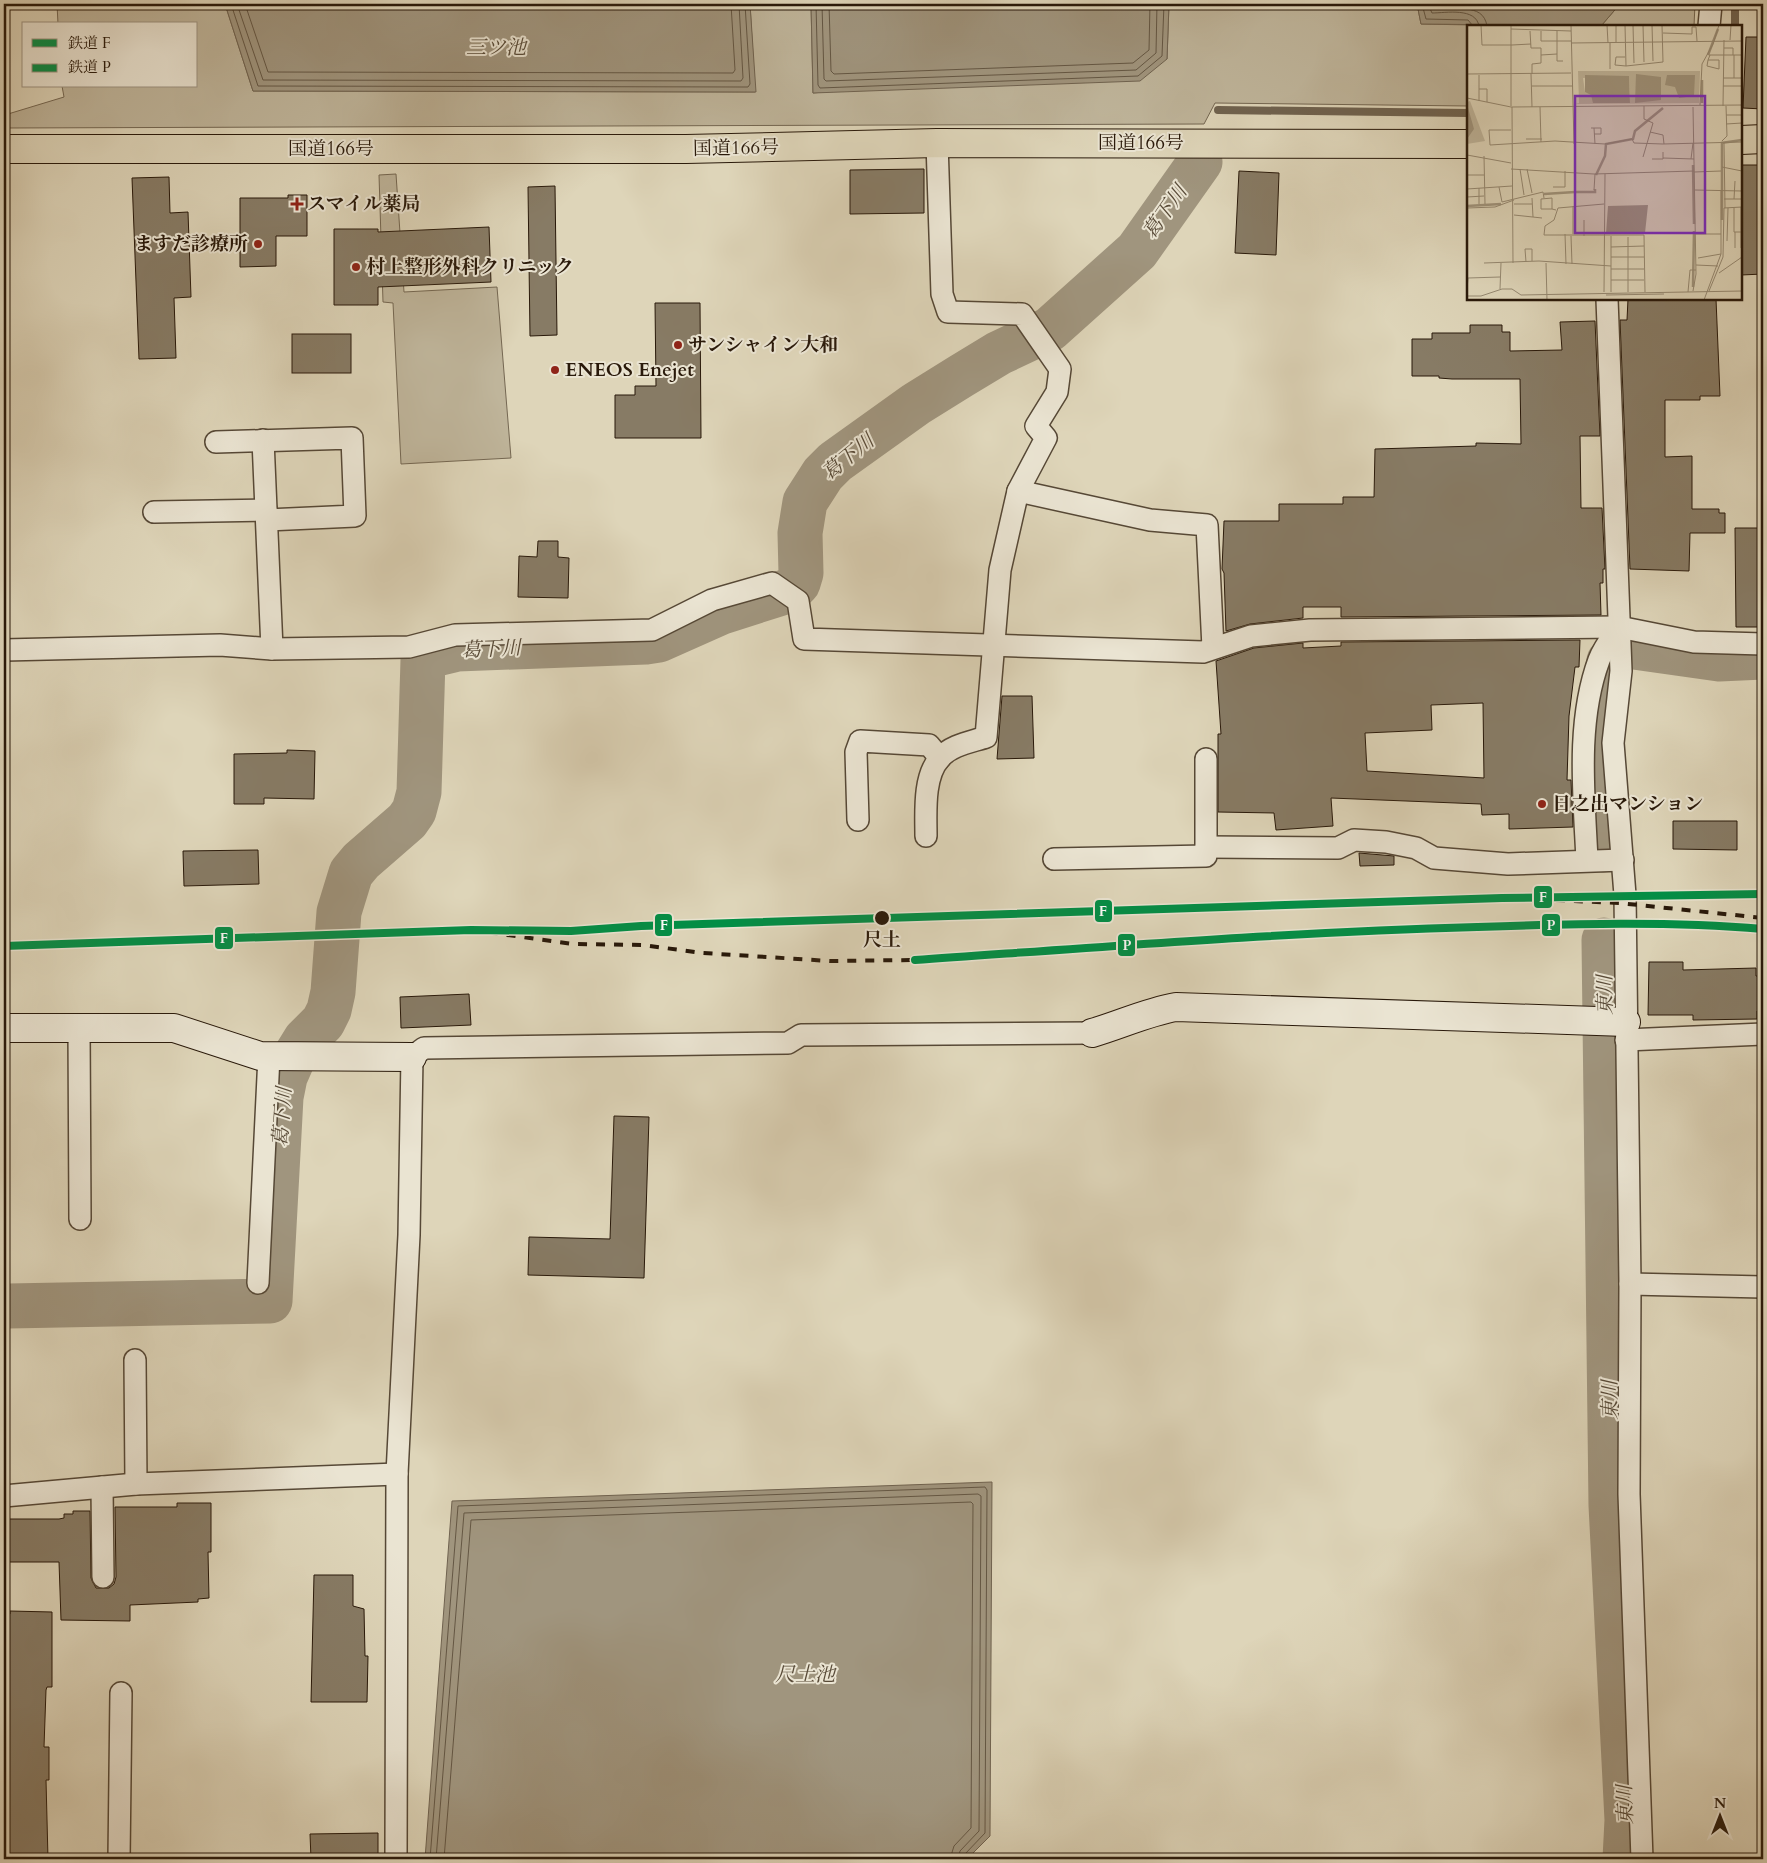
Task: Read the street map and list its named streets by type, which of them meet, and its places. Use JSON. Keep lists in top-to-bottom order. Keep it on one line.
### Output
{"streets":{"highway":["国道166号"]},"water":["三ツ池","葛下川","東川","尺土池"],"places":{"health":["スマイル薬局"],"other":["ますだ診療所","村上整形外科クリニック","サンシャイン大和","ENEOS Enejet","日之出マンション","尺土"]},"lines":["rail line F","rail line P"],"legend":["鉄道 F","鉄道 P"],"north":"top"}
